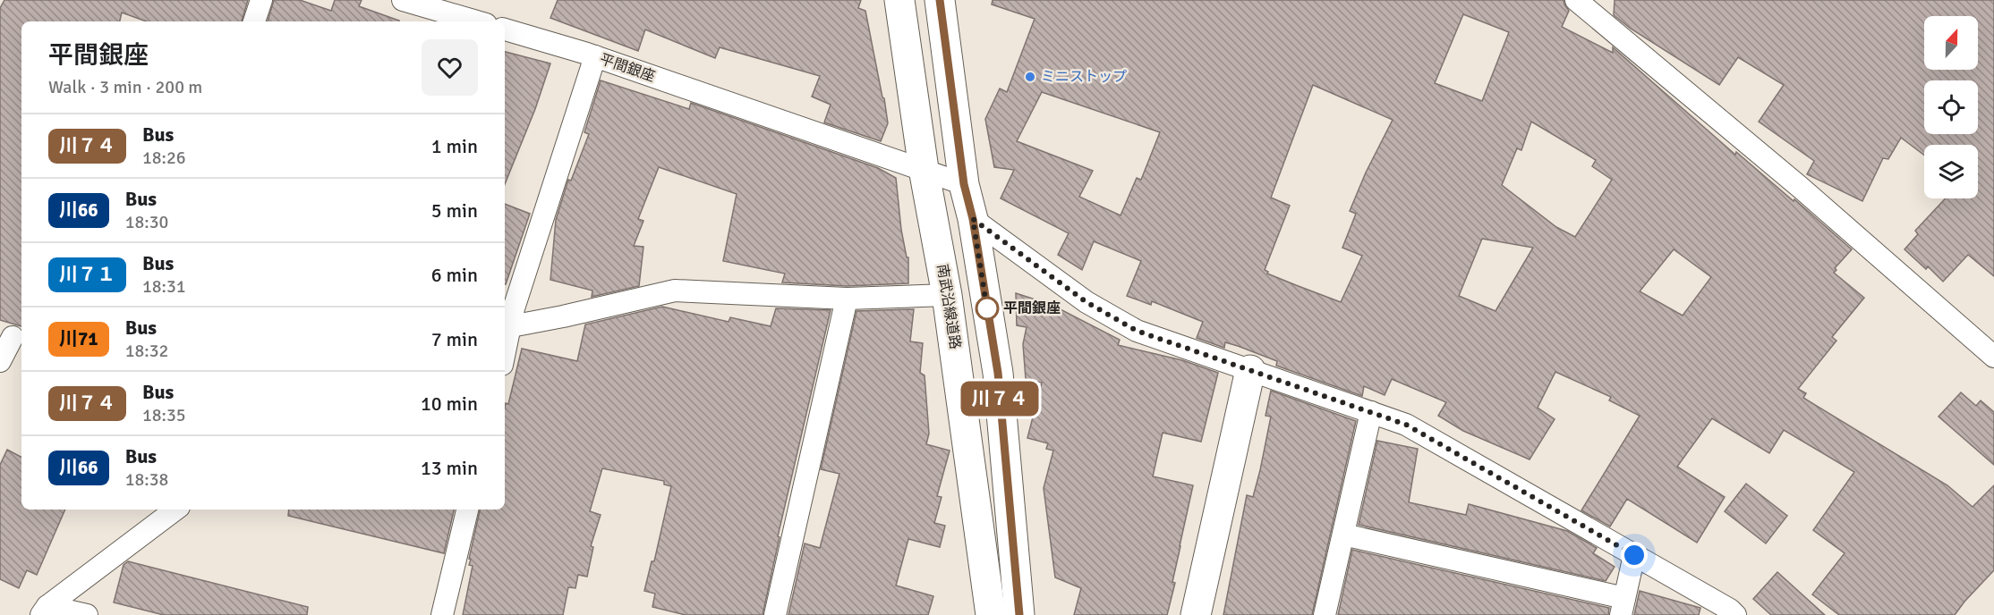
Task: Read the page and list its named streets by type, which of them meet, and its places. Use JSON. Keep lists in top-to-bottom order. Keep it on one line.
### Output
{"streets":{"street":["平間銀座","南武沿線道路"]},"crossings":[["平間銀座","南武沿線道路"]],"places":["ミニストップ","平間銀座"],"lines":["bus line 川７４"],"north":"top","page":{"on_map":"川７４","heading":["平間銀座","Walk · 3 min · 200 m"],"list":[{"mark":"川７４","name":"Bus","note":"18:26","value":"1 min"},{"mark":"川66","name":"Bus","note":"18:30","value":"5 min"},{"mark":"川７１","name":"Bus","note":"18:31","value":"6 min"},{"mark":"川71","name":"Bus","note":"18:32","value":"7 min"},{"mark":"川７４","name":"Bus","note":"18:35","value":"10 min"},{"mark":"川66","name":"Bus","note":"18:38","value":"13 min"}]}}
